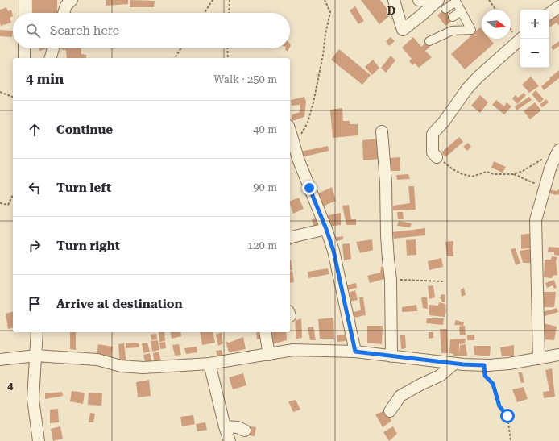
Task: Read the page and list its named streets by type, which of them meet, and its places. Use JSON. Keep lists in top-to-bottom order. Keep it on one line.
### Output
{"north":"right","page":{"map_buttons":["+","−"],"search":"Search here","heading":["4 min","Walk · 250 m"],"list":[["Continue","40 m"],["Turn left","90 m"],["Turn right","120 m"],"Arrive at destination"]},"grid":{"columns":["D"],"rows":["4"]}}
